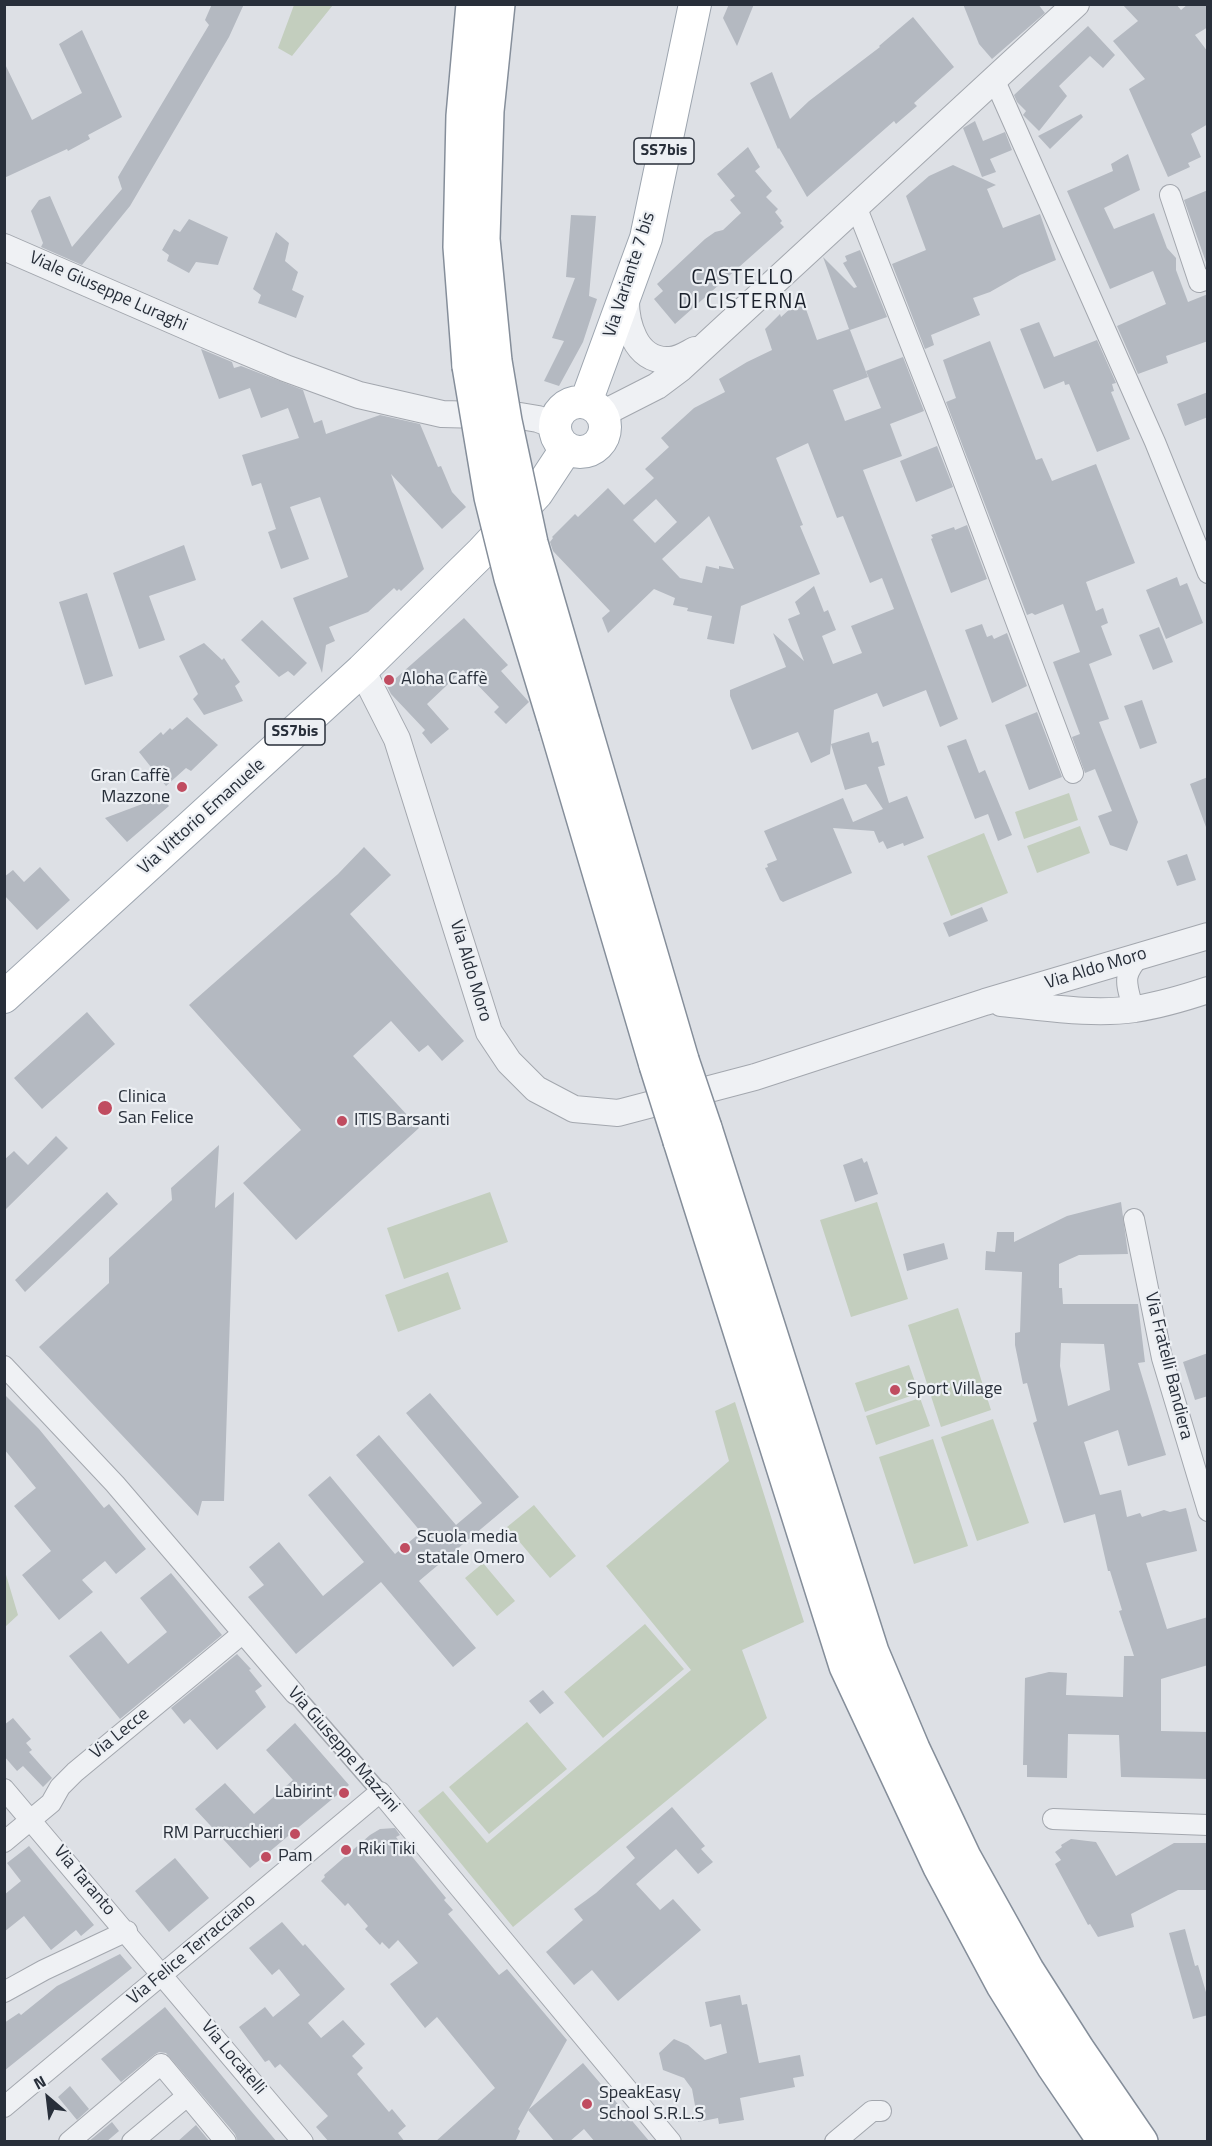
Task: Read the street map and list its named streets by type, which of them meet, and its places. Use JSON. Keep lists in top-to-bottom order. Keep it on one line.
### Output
{"streets":{"main road":["SS7bis","Via Variante 7 bis","Via Vittorio Emanuele"],"street":["Viale Giuseppe Luraghi","Via Aldo Moro","Via Fratelli Bandiera","Via Lecce","Via Giuseppe Mazzini","Via Taranto","Via Felice Terracciano","Via Locatelli"]},"crossings":[["Via Variante 7 bis","Viale Giuseppe Luraghi"],["Via Variante 7 bis","Via Vittorio Emanuele"],["Viale Giuseppe Luraghi","Via Vittorio Emanuele"],["Via Vittorio Emanuele","Via Aldo Moro"],["Via Lecce","Via Giuseppe Mazzini"],["Via Lecce","Via Taranto"],["Via Giuseppe Mazzini","Via Felice Terracciano"],["Via Taranto","Via Felice Terracciano"],["Via Taranto","Via Locatelli"],["Via Felice Terracciano","Via Locatelli"]],"districts":["CASTELLO DI CISTERNA"],"places":["Aloha Caffè","Gran Caffè Mazzone","Clinica San Felice","ITIS Barsanti","Sport Village","Scuola media statale Omero","Labirint","RM Parrucchieri","Riki Tiki","Pam","SpeakEasy School S.R.L.S"],"north":"top left"}
